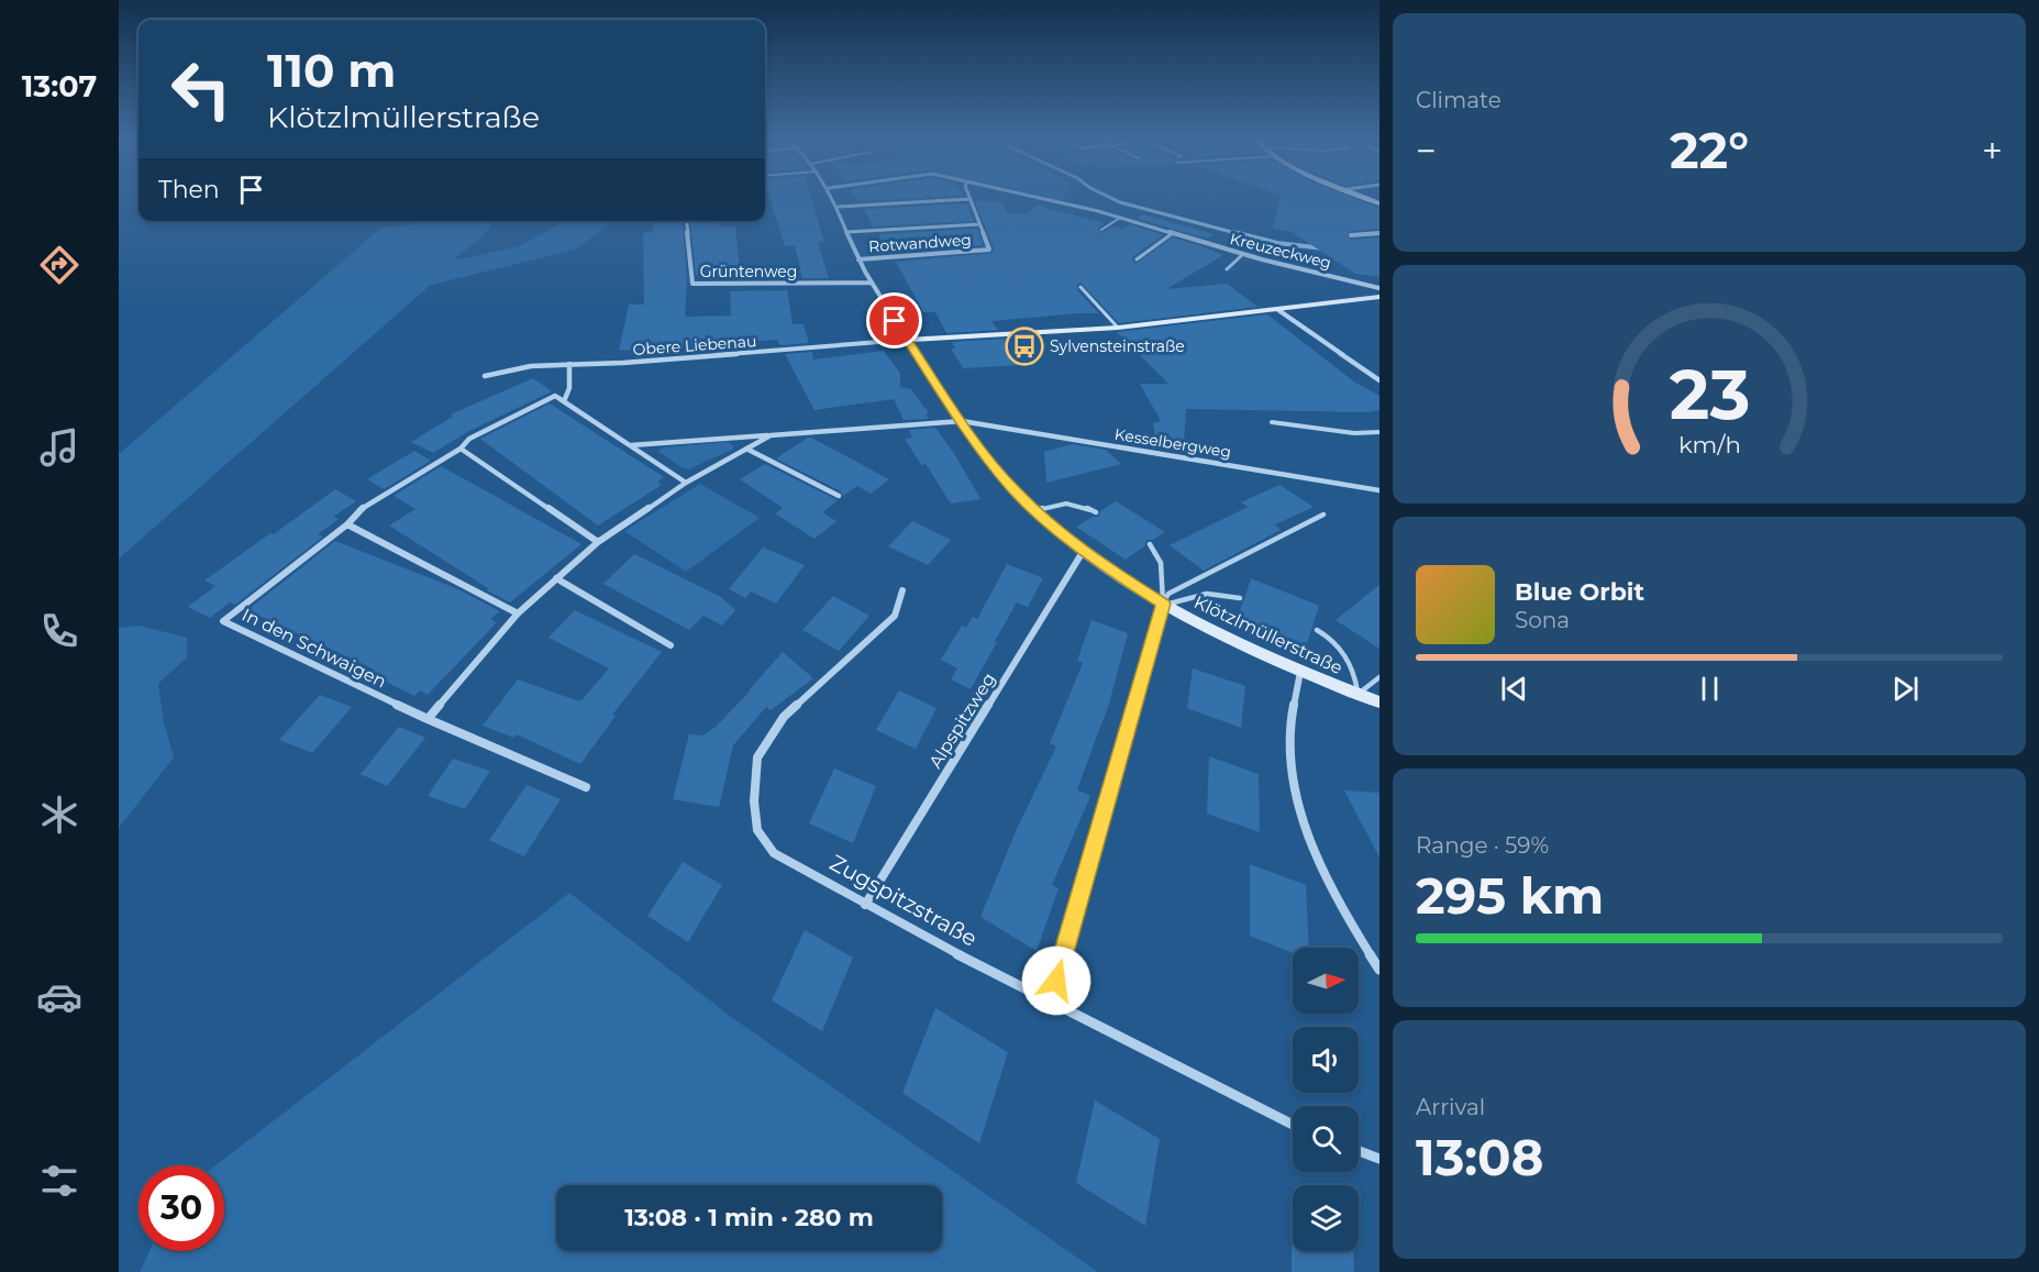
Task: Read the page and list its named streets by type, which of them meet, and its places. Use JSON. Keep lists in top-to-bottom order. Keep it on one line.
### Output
{"streets":{"street":["Rotwandweg","Kreuzeckweg","Grüntenweg","Obere Liebenau","Kesselbergweg","Klötzlmüllerstraße","In den Schwaigen","Alpspitzweg","Zugspitzstraße"]},"crossings":[["Rotwandweg","Klötzlmüllerstraße"],["Grüntenweg","Klötzlmüllerstraße"],["Obere Liebenau","Klötzlmüllerstraße"],["Kesselbergweg","Klötzlmüllerstraße"],["Klötzlmüllerstraße","Alpspitzweg"],["Alpspitzweg","Zugspitzstraße"]],"places":{"bus stop":["Sylvensteinstraße"]},"north":"right","page":{"tabs":"13:07","tile":["Climate",["Range · 59%","295 km"],["Arrival","13:08"]],"turn":["110 m","Klötzlmüllerstraße"],"heat":["−","22°","+"],"then":"Then","song":["Blue Orbit","Sona"],"limit":"30","trip":"13:08 · 1 min · 280 m","gauge":["23","km/h"]}}
